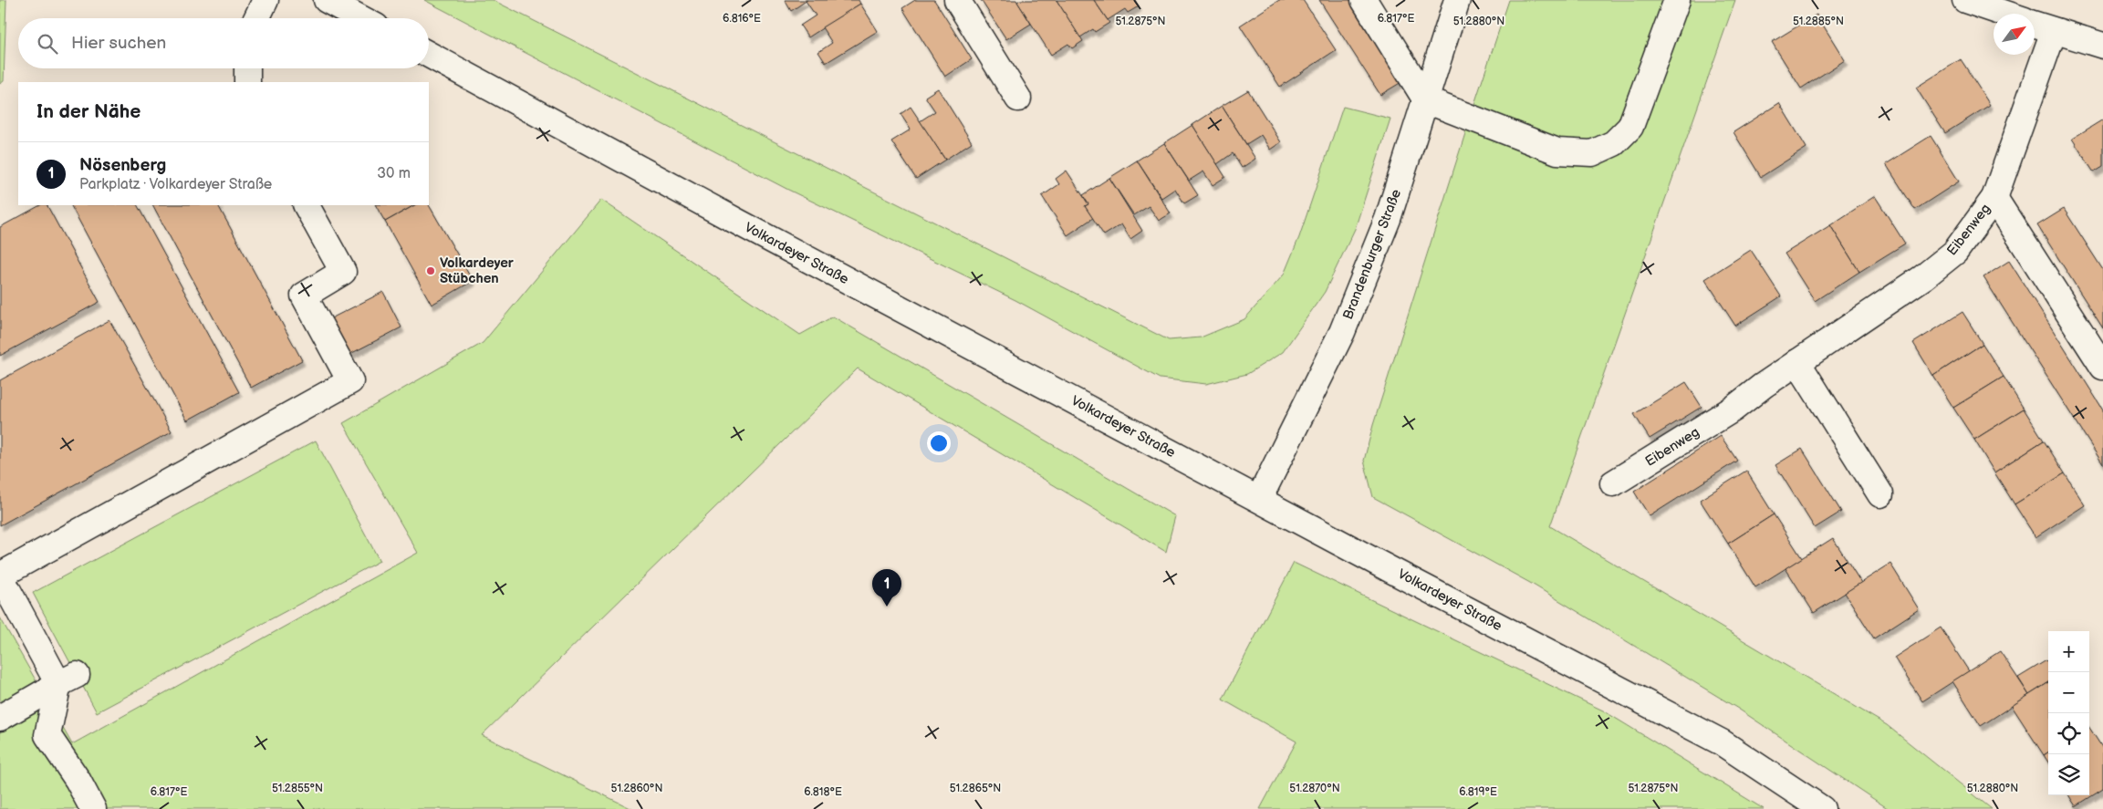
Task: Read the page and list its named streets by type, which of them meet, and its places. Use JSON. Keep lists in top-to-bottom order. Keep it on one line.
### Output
{"streets":{"main road":["Eibenweg","Volkardeyer Straße","Brandenburger Straße"]},"crossings":[["Volkardeyer Straße","Brandenburger Straße"]],"places":["Volkardeyer Stübchen"],"north":"top right","page":{"search":"Hier suchen","heading":"In der Nähe","list":[{"mark":"1","name":"Nösenberg","note":"Parkplatz · Volkardeyer Straße","value":"30 m"}],"pins":"1","map_buttons":["+","−"]},"coordinates":["6.816°E","6.817°E","51.2880°N","51.2875°N","51.2885°N","51.2855°N","51.2860°N","51.2865°N","51.2870°N","6.818°E","6.819°E"]}
